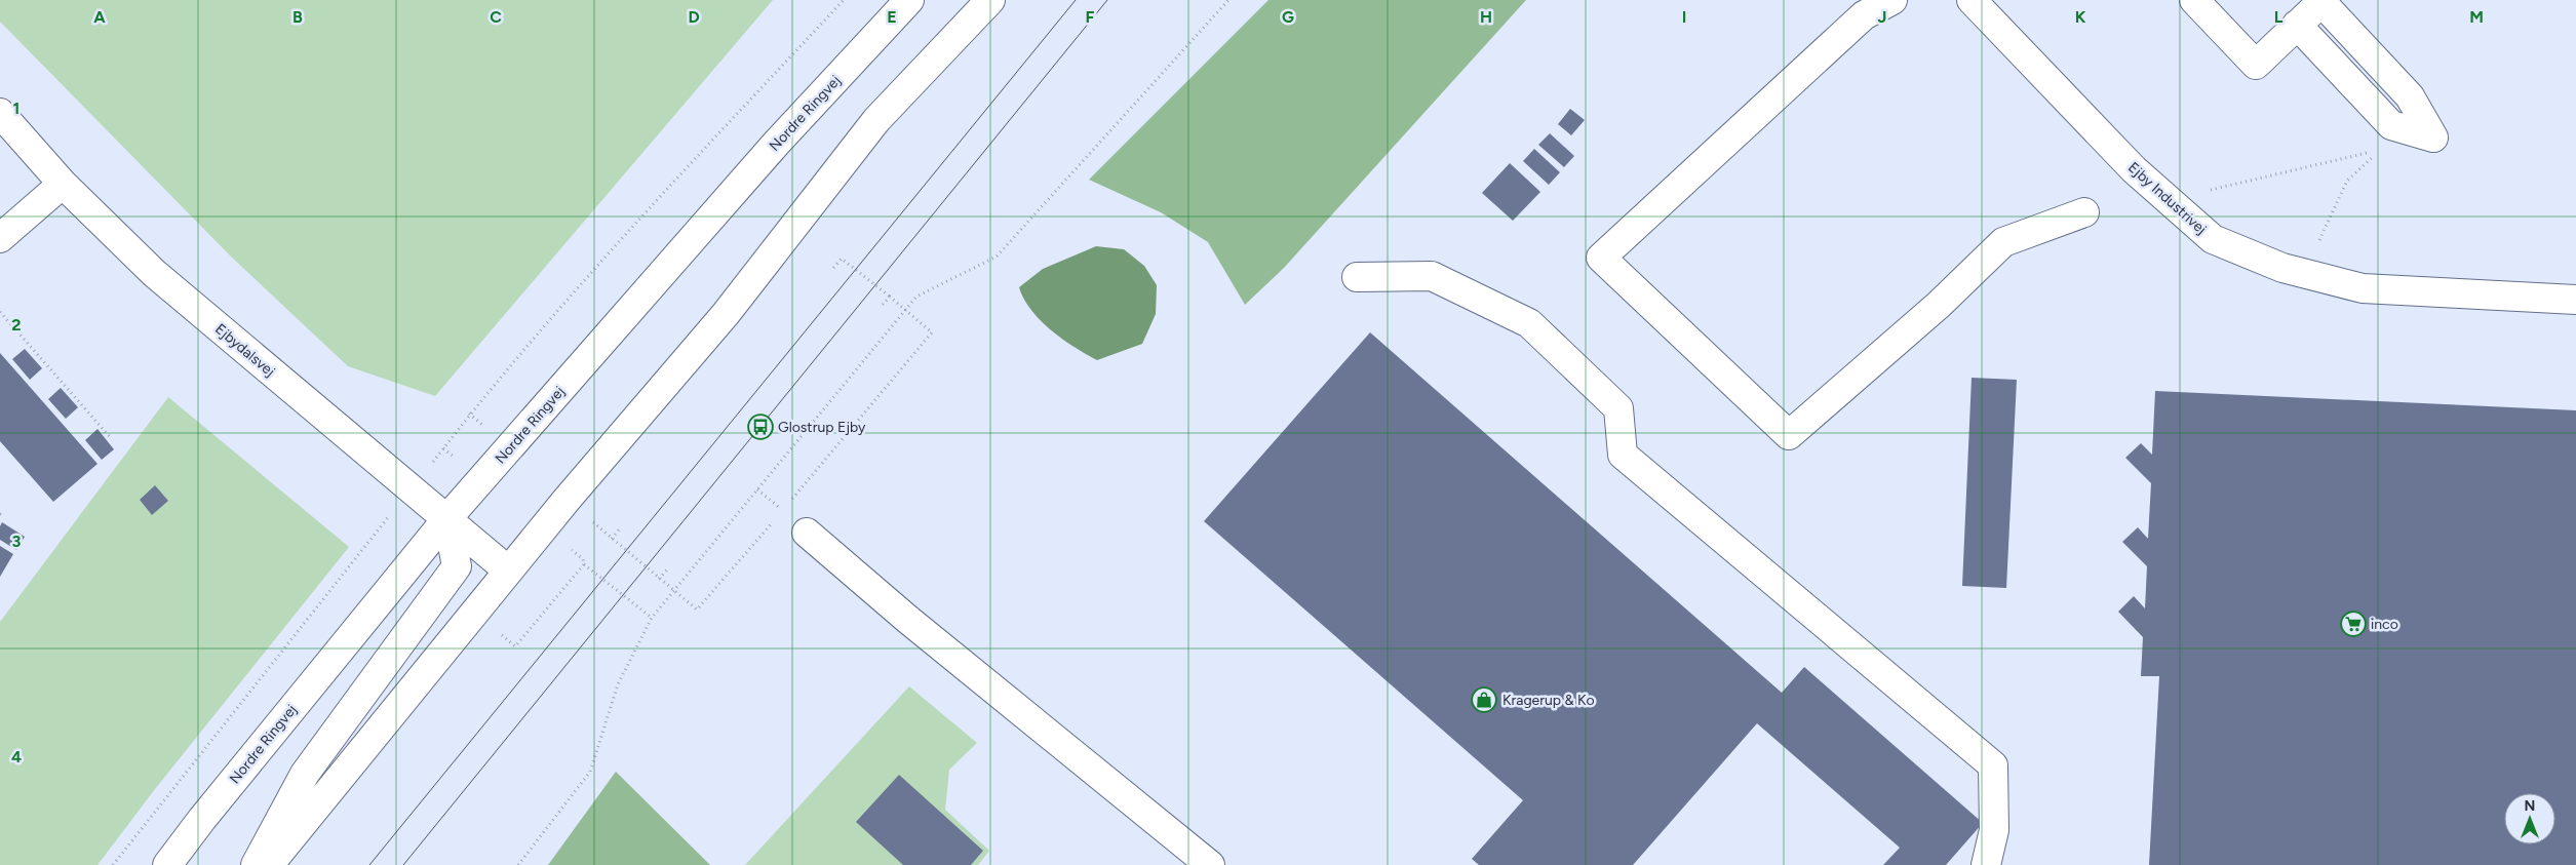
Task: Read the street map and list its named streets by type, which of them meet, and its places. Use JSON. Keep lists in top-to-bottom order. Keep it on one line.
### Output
{"streets":{"main road":["Nordre Ringvej","Ejby Industrivej","Ejbydalsvej"]},"crossings":[["Nordre Ringvej","Ejbydalsvej"]],"places":{"bus stop":["Glostrup Ejby"],"supermarket":["inco"],"shop":["Kragerup & Ko"]},"north":"top","grid":{"columns":["A","B","C","D","E","F","G","H","I","J","K","L","M"],"rows":["1","2","3","4"]}}
